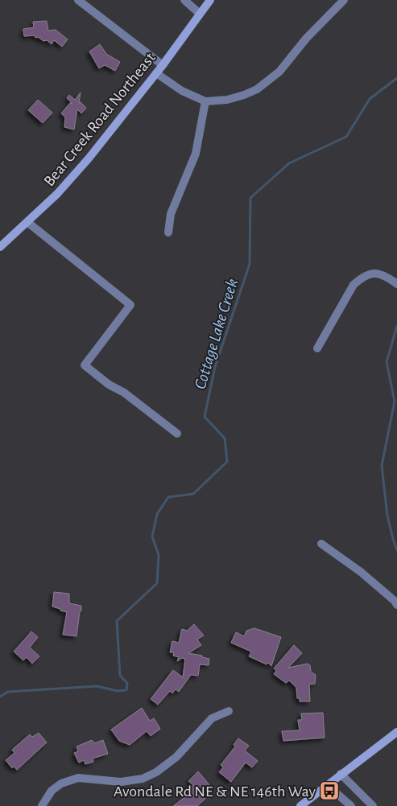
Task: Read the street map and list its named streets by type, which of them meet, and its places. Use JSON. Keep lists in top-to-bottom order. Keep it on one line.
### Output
{"streets":{"street":["Bear Creek Road Northeast"]},"water":["Cottage Lake Creek"],"places":{"bus stop":["Avondale Rd NE & NE 146th Way"]}}
